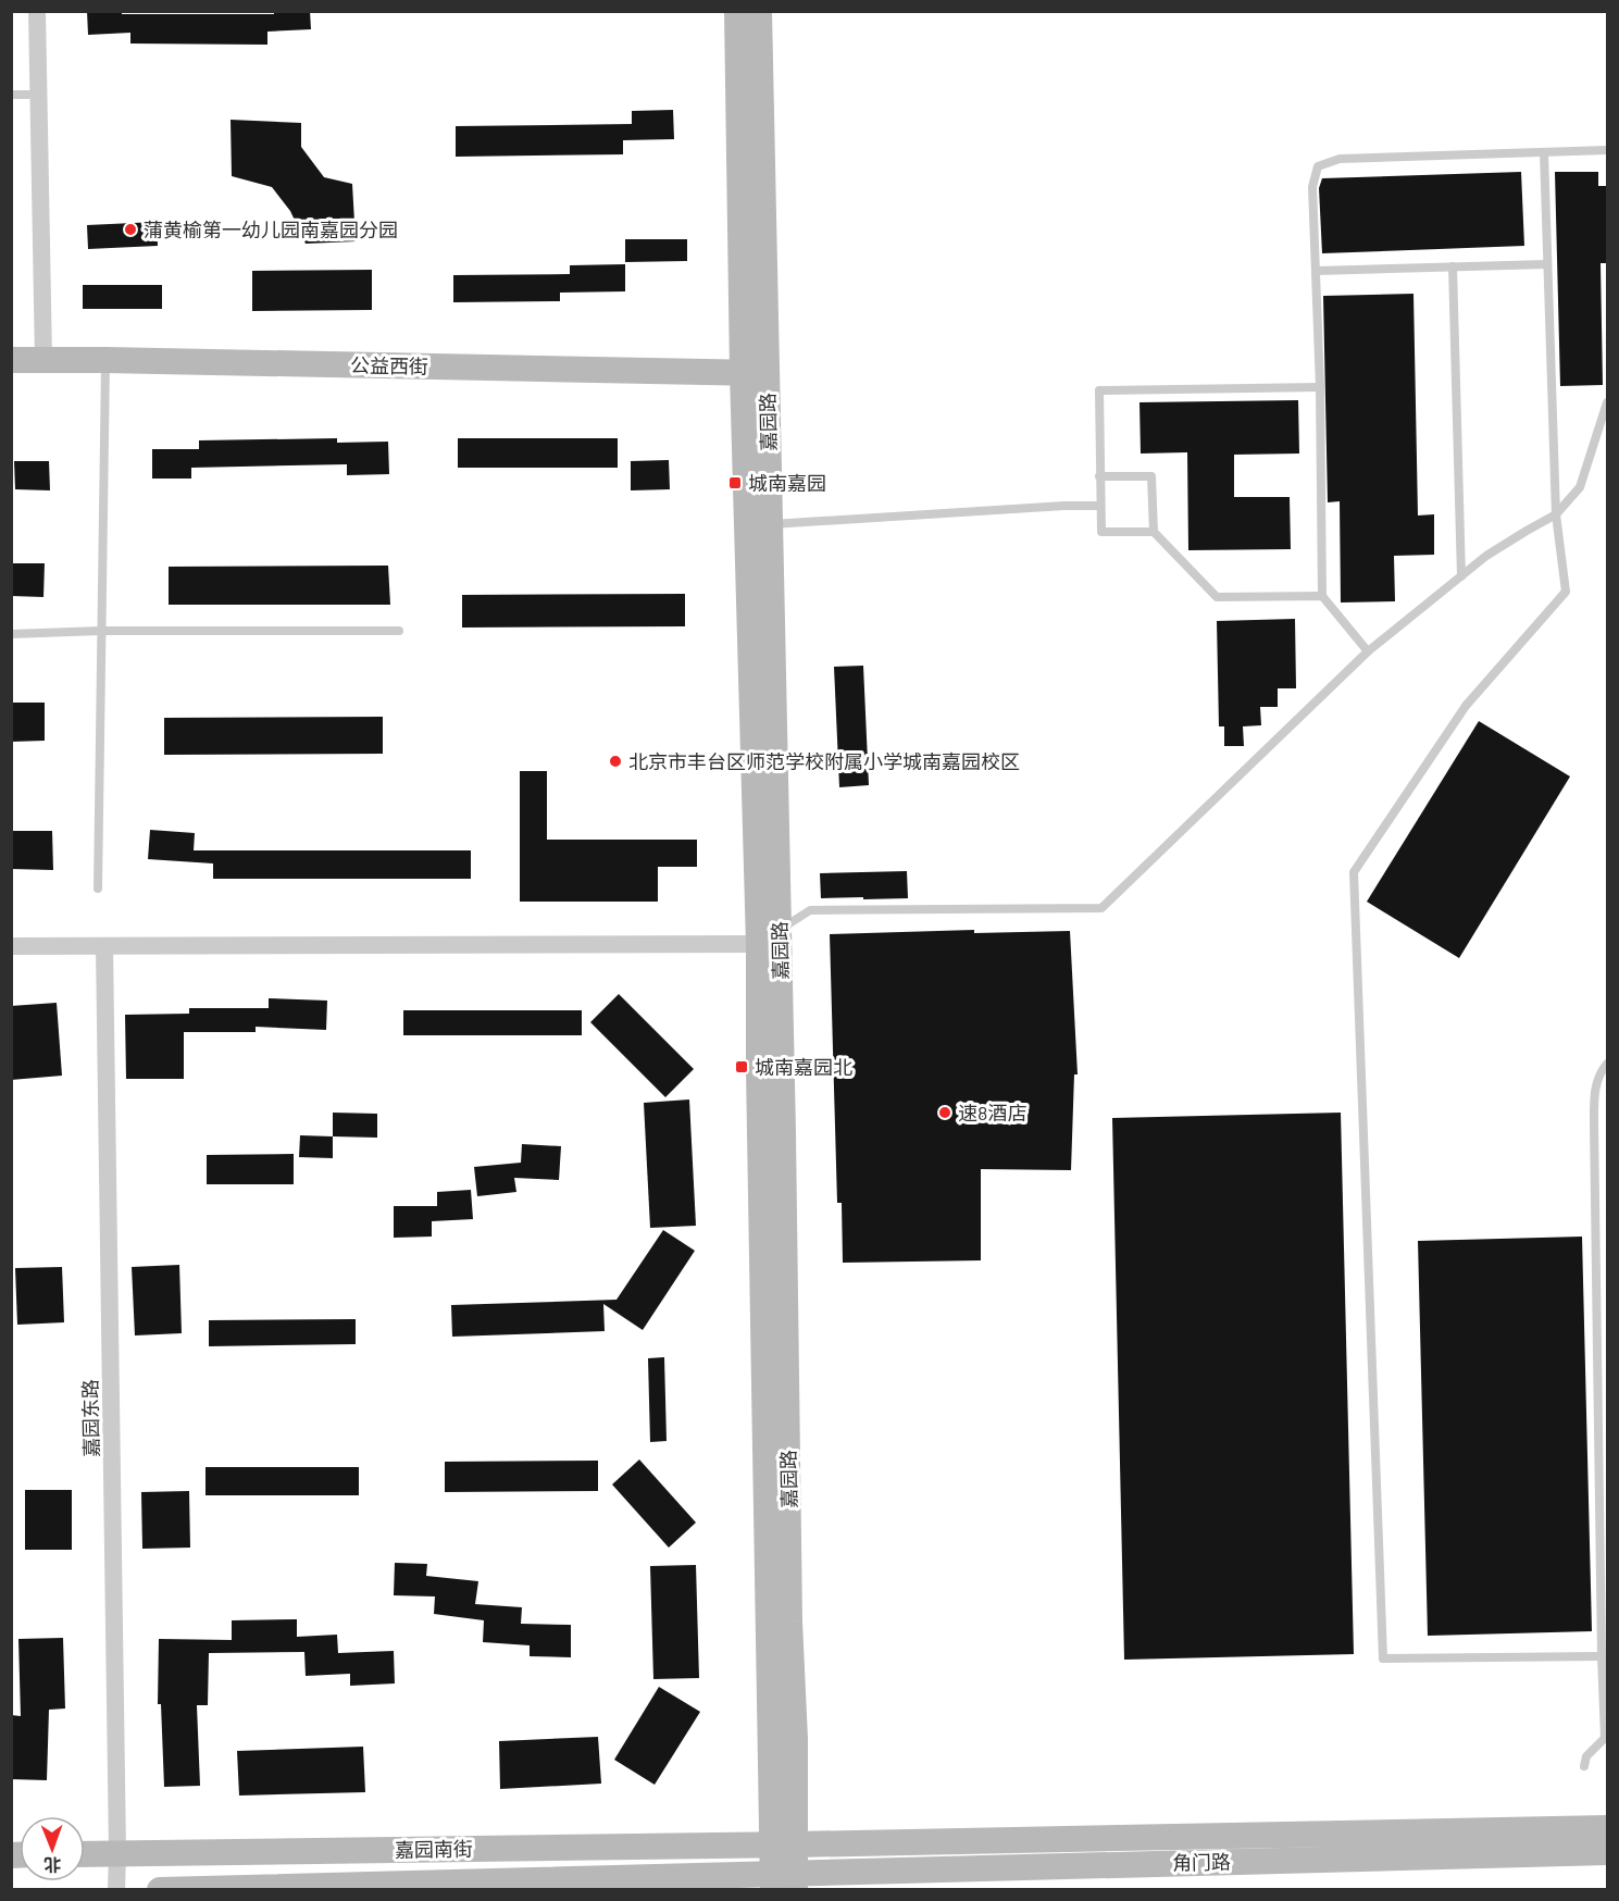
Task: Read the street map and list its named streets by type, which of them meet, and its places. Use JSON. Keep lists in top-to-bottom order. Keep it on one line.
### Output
{"streets":{"main road":["公益西街","嘉园路","嘉园南街","角门路"],"street":["嘉园东路"]},"crossings":[["公益西街","嘉园路"],["嘉园路","嘉园南街"],["嘉园路","角门路"],["嘉园东路","嘉园南街"],["嘉园南街","角门路"]],"places":{"other":["蒲黄榆第一幼儿园南嘉园分园","北京市丰台区师范学校附属小学城南嘉园校区","速8酒店"],"transit":["城南嘉园","城南嘉园北"]},"north":"bottom"}
